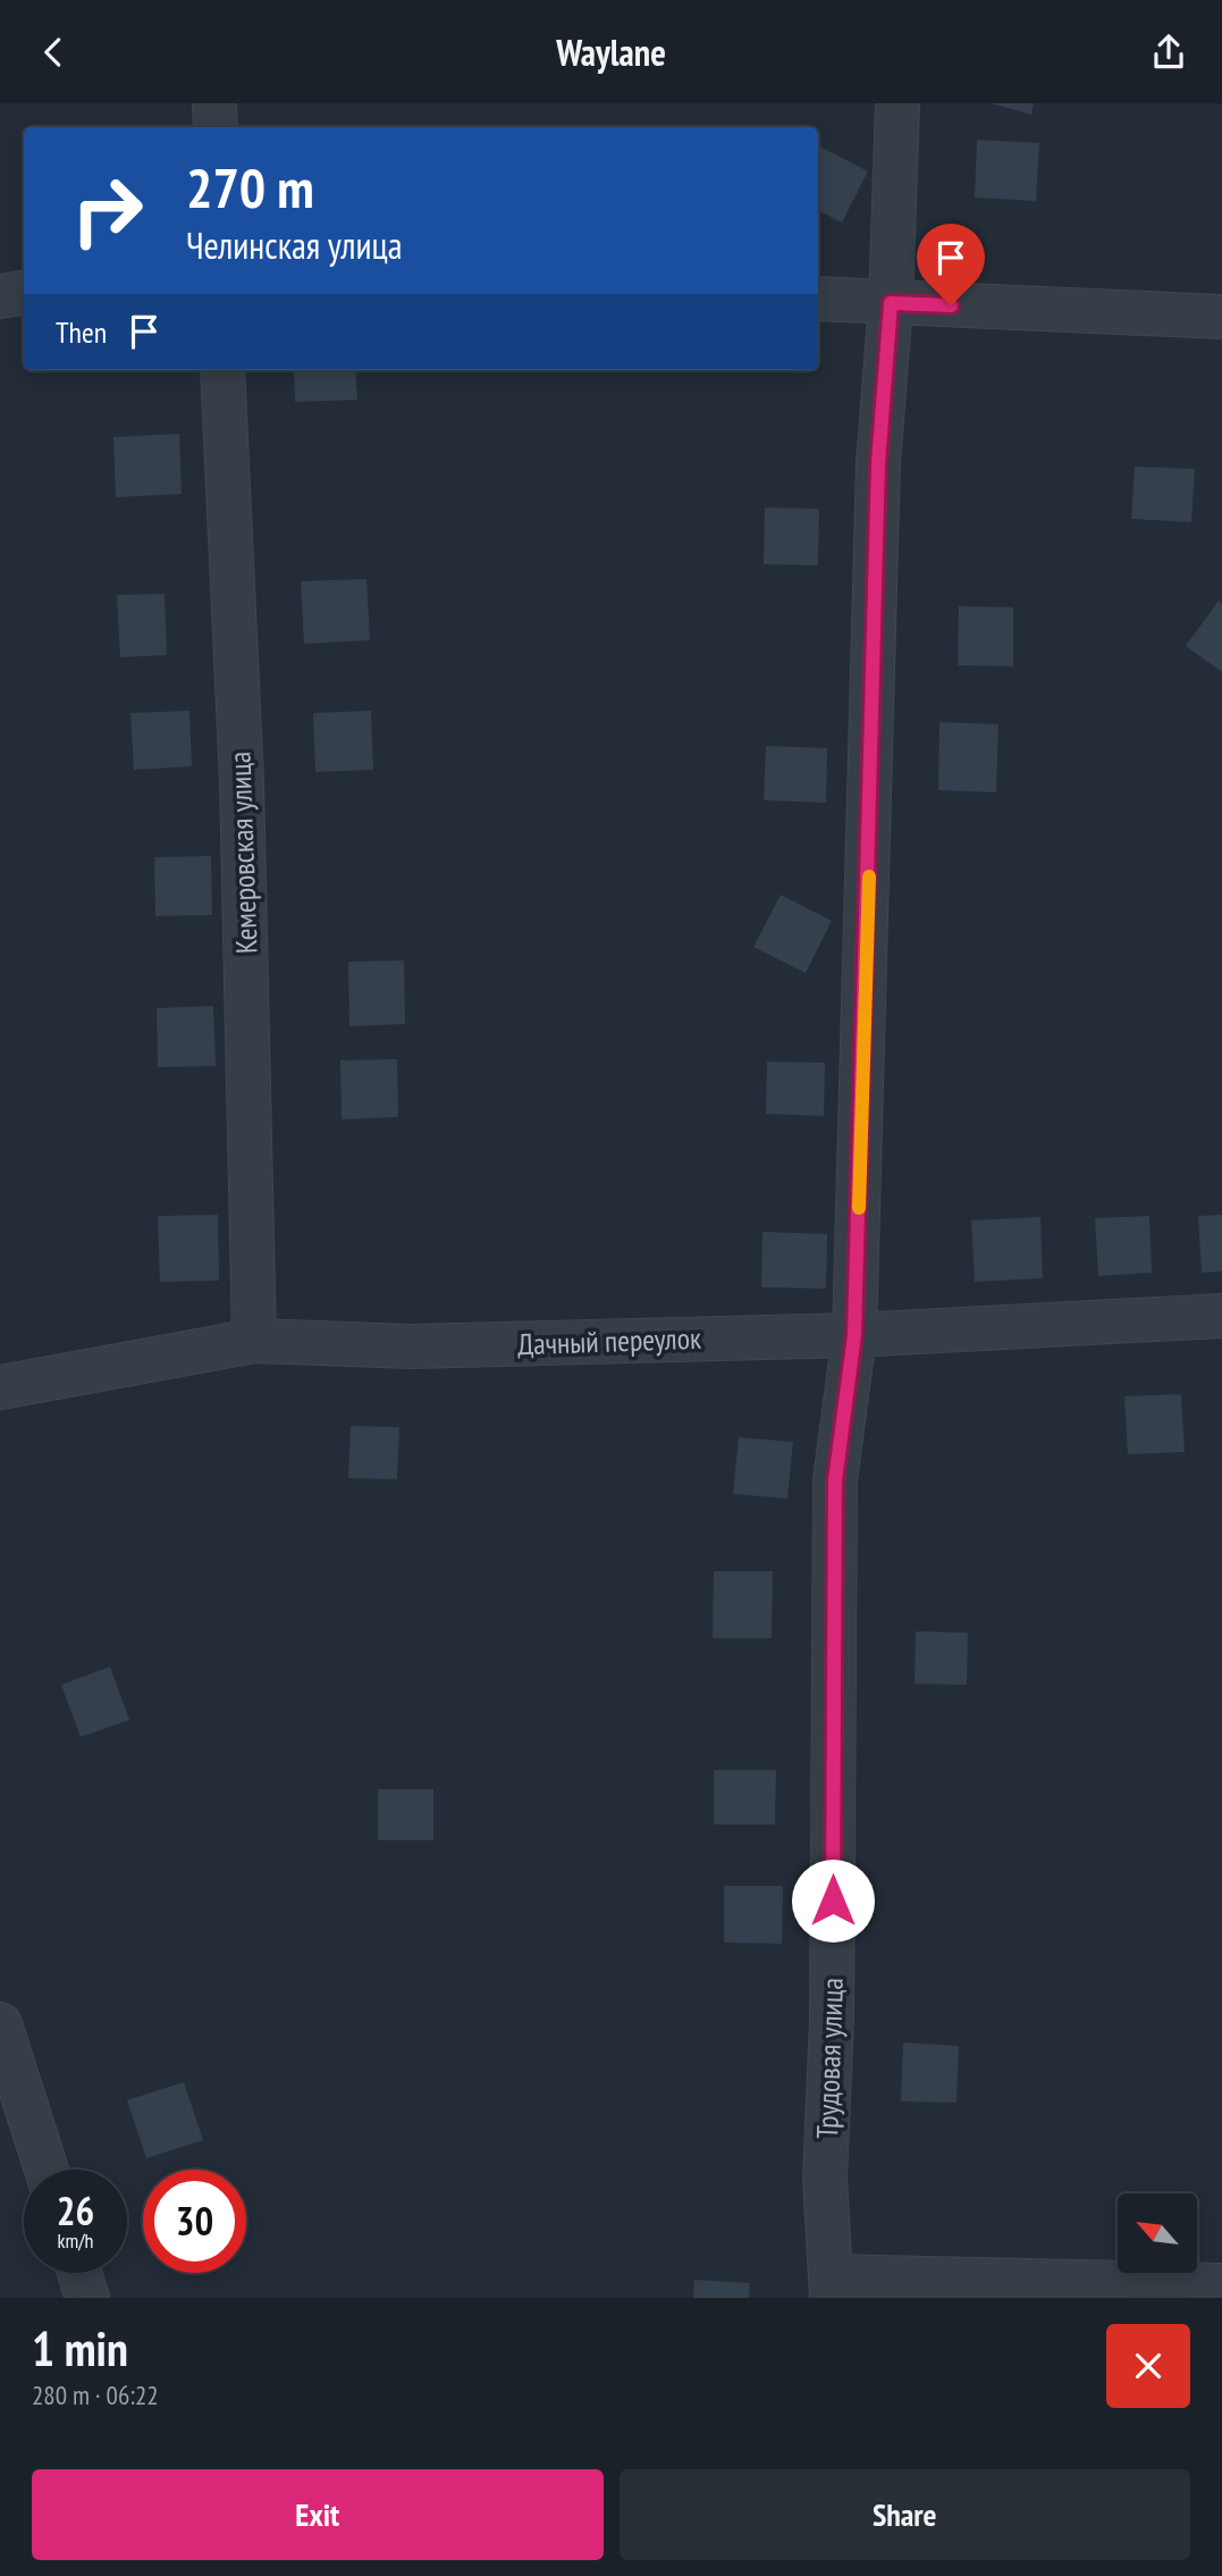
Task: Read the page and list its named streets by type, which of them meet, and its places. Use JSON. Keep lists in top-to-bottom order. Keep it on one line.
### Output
{"streets":{"street":["Кемеровская улица","Дачный переулок","Трудовая улица"]},"crossings":[["Кемеровская улица","Дачный переулок"],["Дачный переулок","Трудовая улица"]],"north":"top left","page":{"header":"Waylane","turn":["270 m","Челинская улица"],"then":"Then","speed":"26 km/h","limit":"30","heading":["1 min","280 m · 06:22"],"buttons":["Exit","Share"]}}
